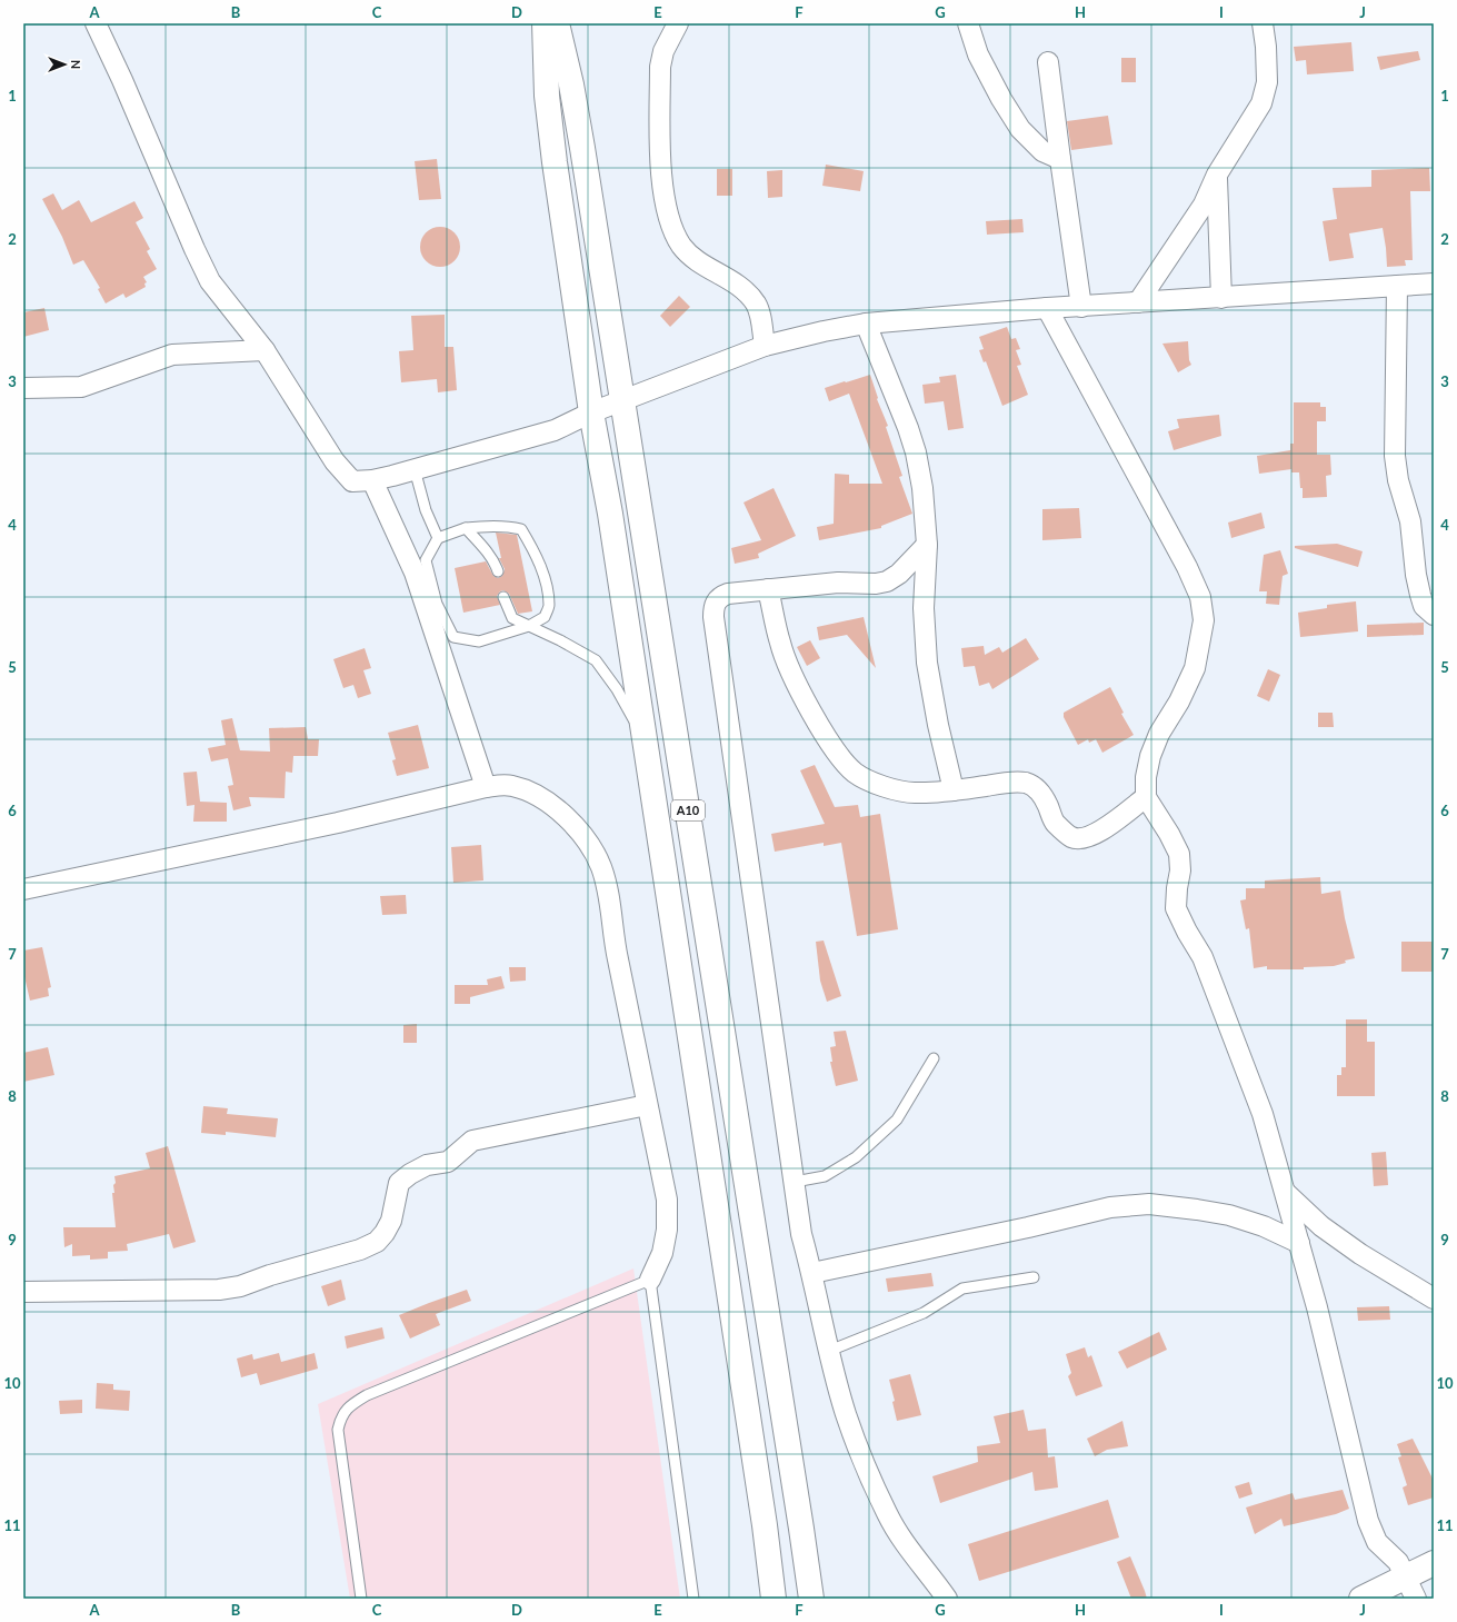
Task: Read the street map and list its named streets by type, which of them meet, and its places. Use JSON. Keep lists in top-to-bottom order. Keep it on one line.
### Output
{"streets":{"main road":["A10"]},"north":"right","grid":{"columns":["A","B","C","D","E","F","G","H","I","J"],"rows":["1","2","3","4","5","6","7","8","9","10","11"]}}
